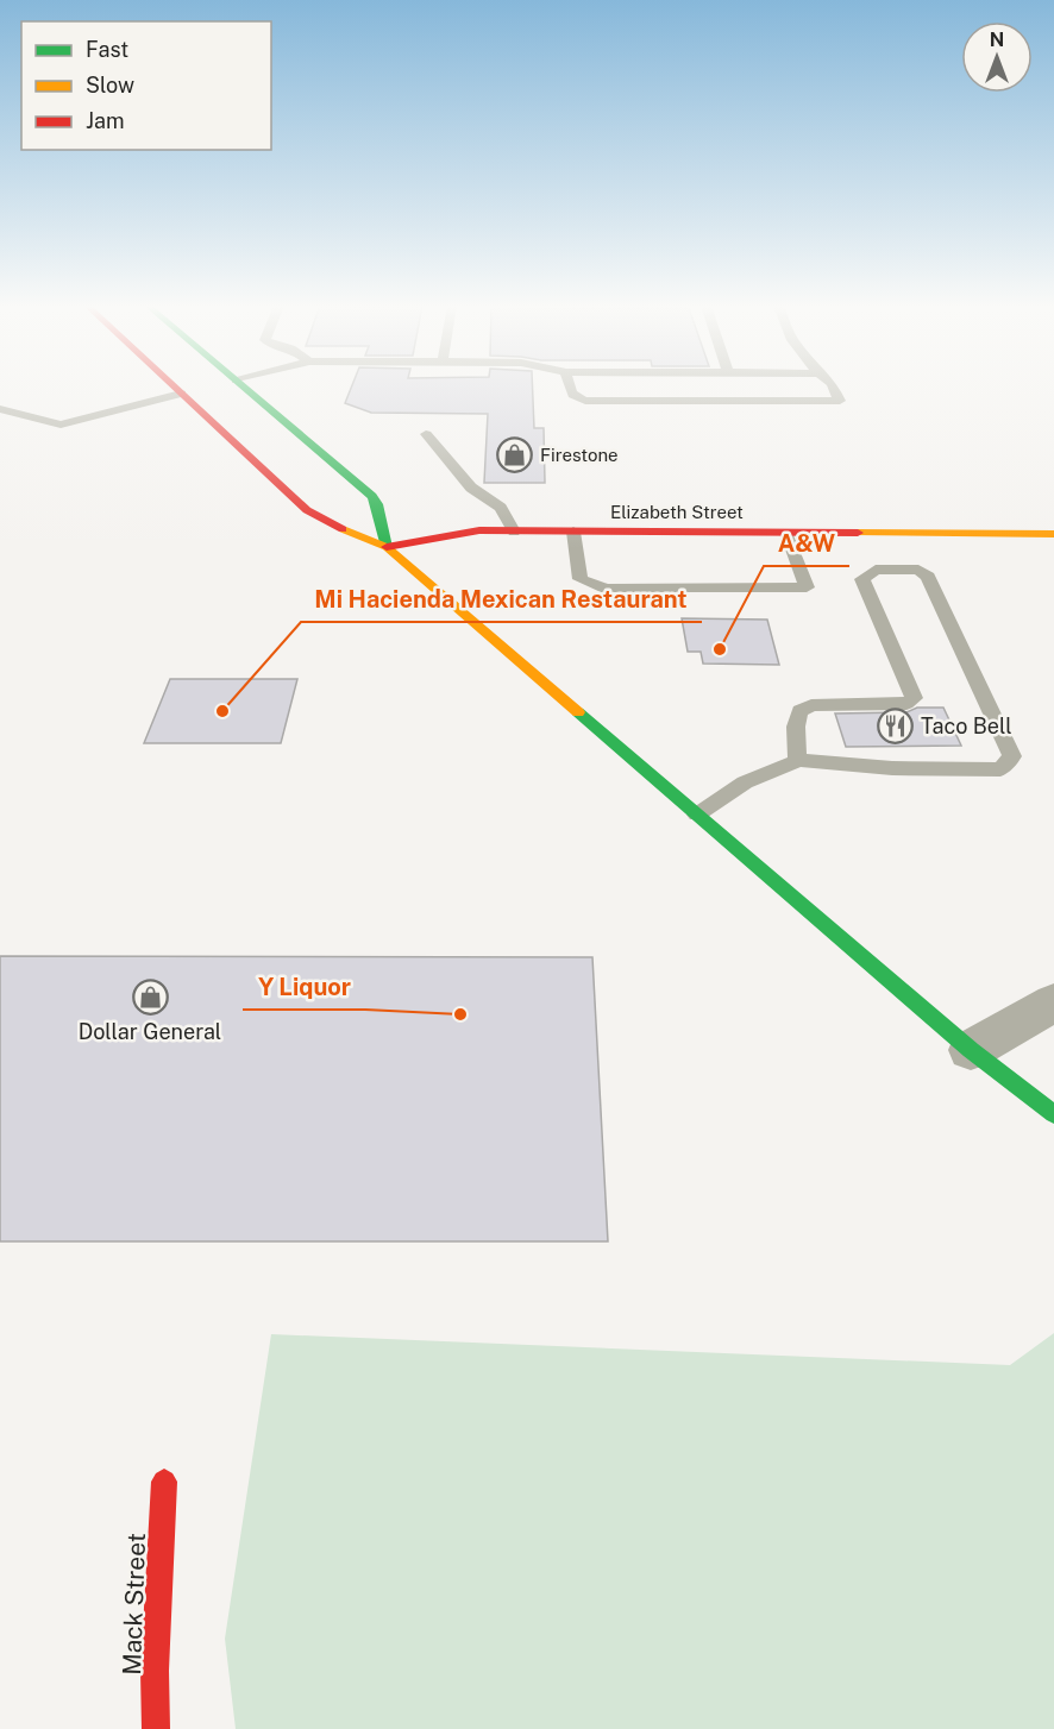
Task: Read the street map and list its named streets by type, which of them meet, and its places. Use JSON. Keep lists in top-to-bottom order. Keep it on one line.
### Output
{"streets":{"main road":["Elizabeth Street","Mack Street"]},"places":{"shop":["Firestone","Dollar General"],"other":["A&W","Mi Hacienda Mexican Restaurant","Y Liquor"],"restaurant":["Taco Bell"]},"legend":["Fast","Slow","Jam"],"north":"top"}
